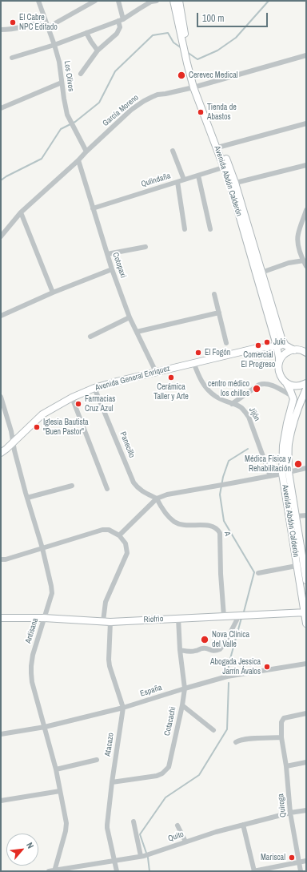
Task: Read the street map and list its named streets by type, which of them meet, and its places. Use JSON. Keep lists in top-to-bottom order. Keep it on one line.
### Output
{"streets":{"main road":["Avenida Abdón Calderón","Avenida General Enríquez","Riofrìo"],"street":["Los Olivos","García Moreno","Qulindaña","Cotopaxi","Jijón","Panecillo","A","Antisana","España","Cotacachi","Atacazo","Quiroga","Quito"]},"crossings":[["Los Olivos","García Moreno"],["García Moreno","Avenida Abdón Calderón"],["García Moreno","Cotopaxi"],["Qulindaña","Avenida Abdón Calderón"],["Qulindaña","Cotopaxi"],["Avenida Abdón Calderón","Avenida General Enríquez"],["Avenida Abdón Calderón","Riofrìo"],["Cotopaxi","Avenida General Enríquez"],["Avenida General Enríquez","Jijón"],["Avenida General Enríquez","Panecillo"],["Avenida General Enríquez","Antisana"],["Panecillo","A"],["A","Riofrìo"],["Riofrìo","Antisana"],["Riofrìo","Cotacachi"],["Riofrìo","Atacazo"],["Antisana","España"],["Antisana","Quito"],["España","Cotacachi"],["España","Atacazo"],["Cotacachi","Atacazo"],["Atacazo","Quito"],["Quiroga","Quito"]],"places":["El Cabre NPC Editado","Cerevec Medical","Tienda de Abastos","Juki","Comercial El Progreso","El Fogón","Cerámica Taller y Arte","centro médico los chillos","Farmacias Cruz Azul","Iglesia Bautista \"Buen Pastor\"","Médica Física y Rehabilitación","Nova Clínica del Valle","Abogada Jessica Jarrín Ávalos","Mariscal"],"scale_bar":"100 m","north":"top right"}
